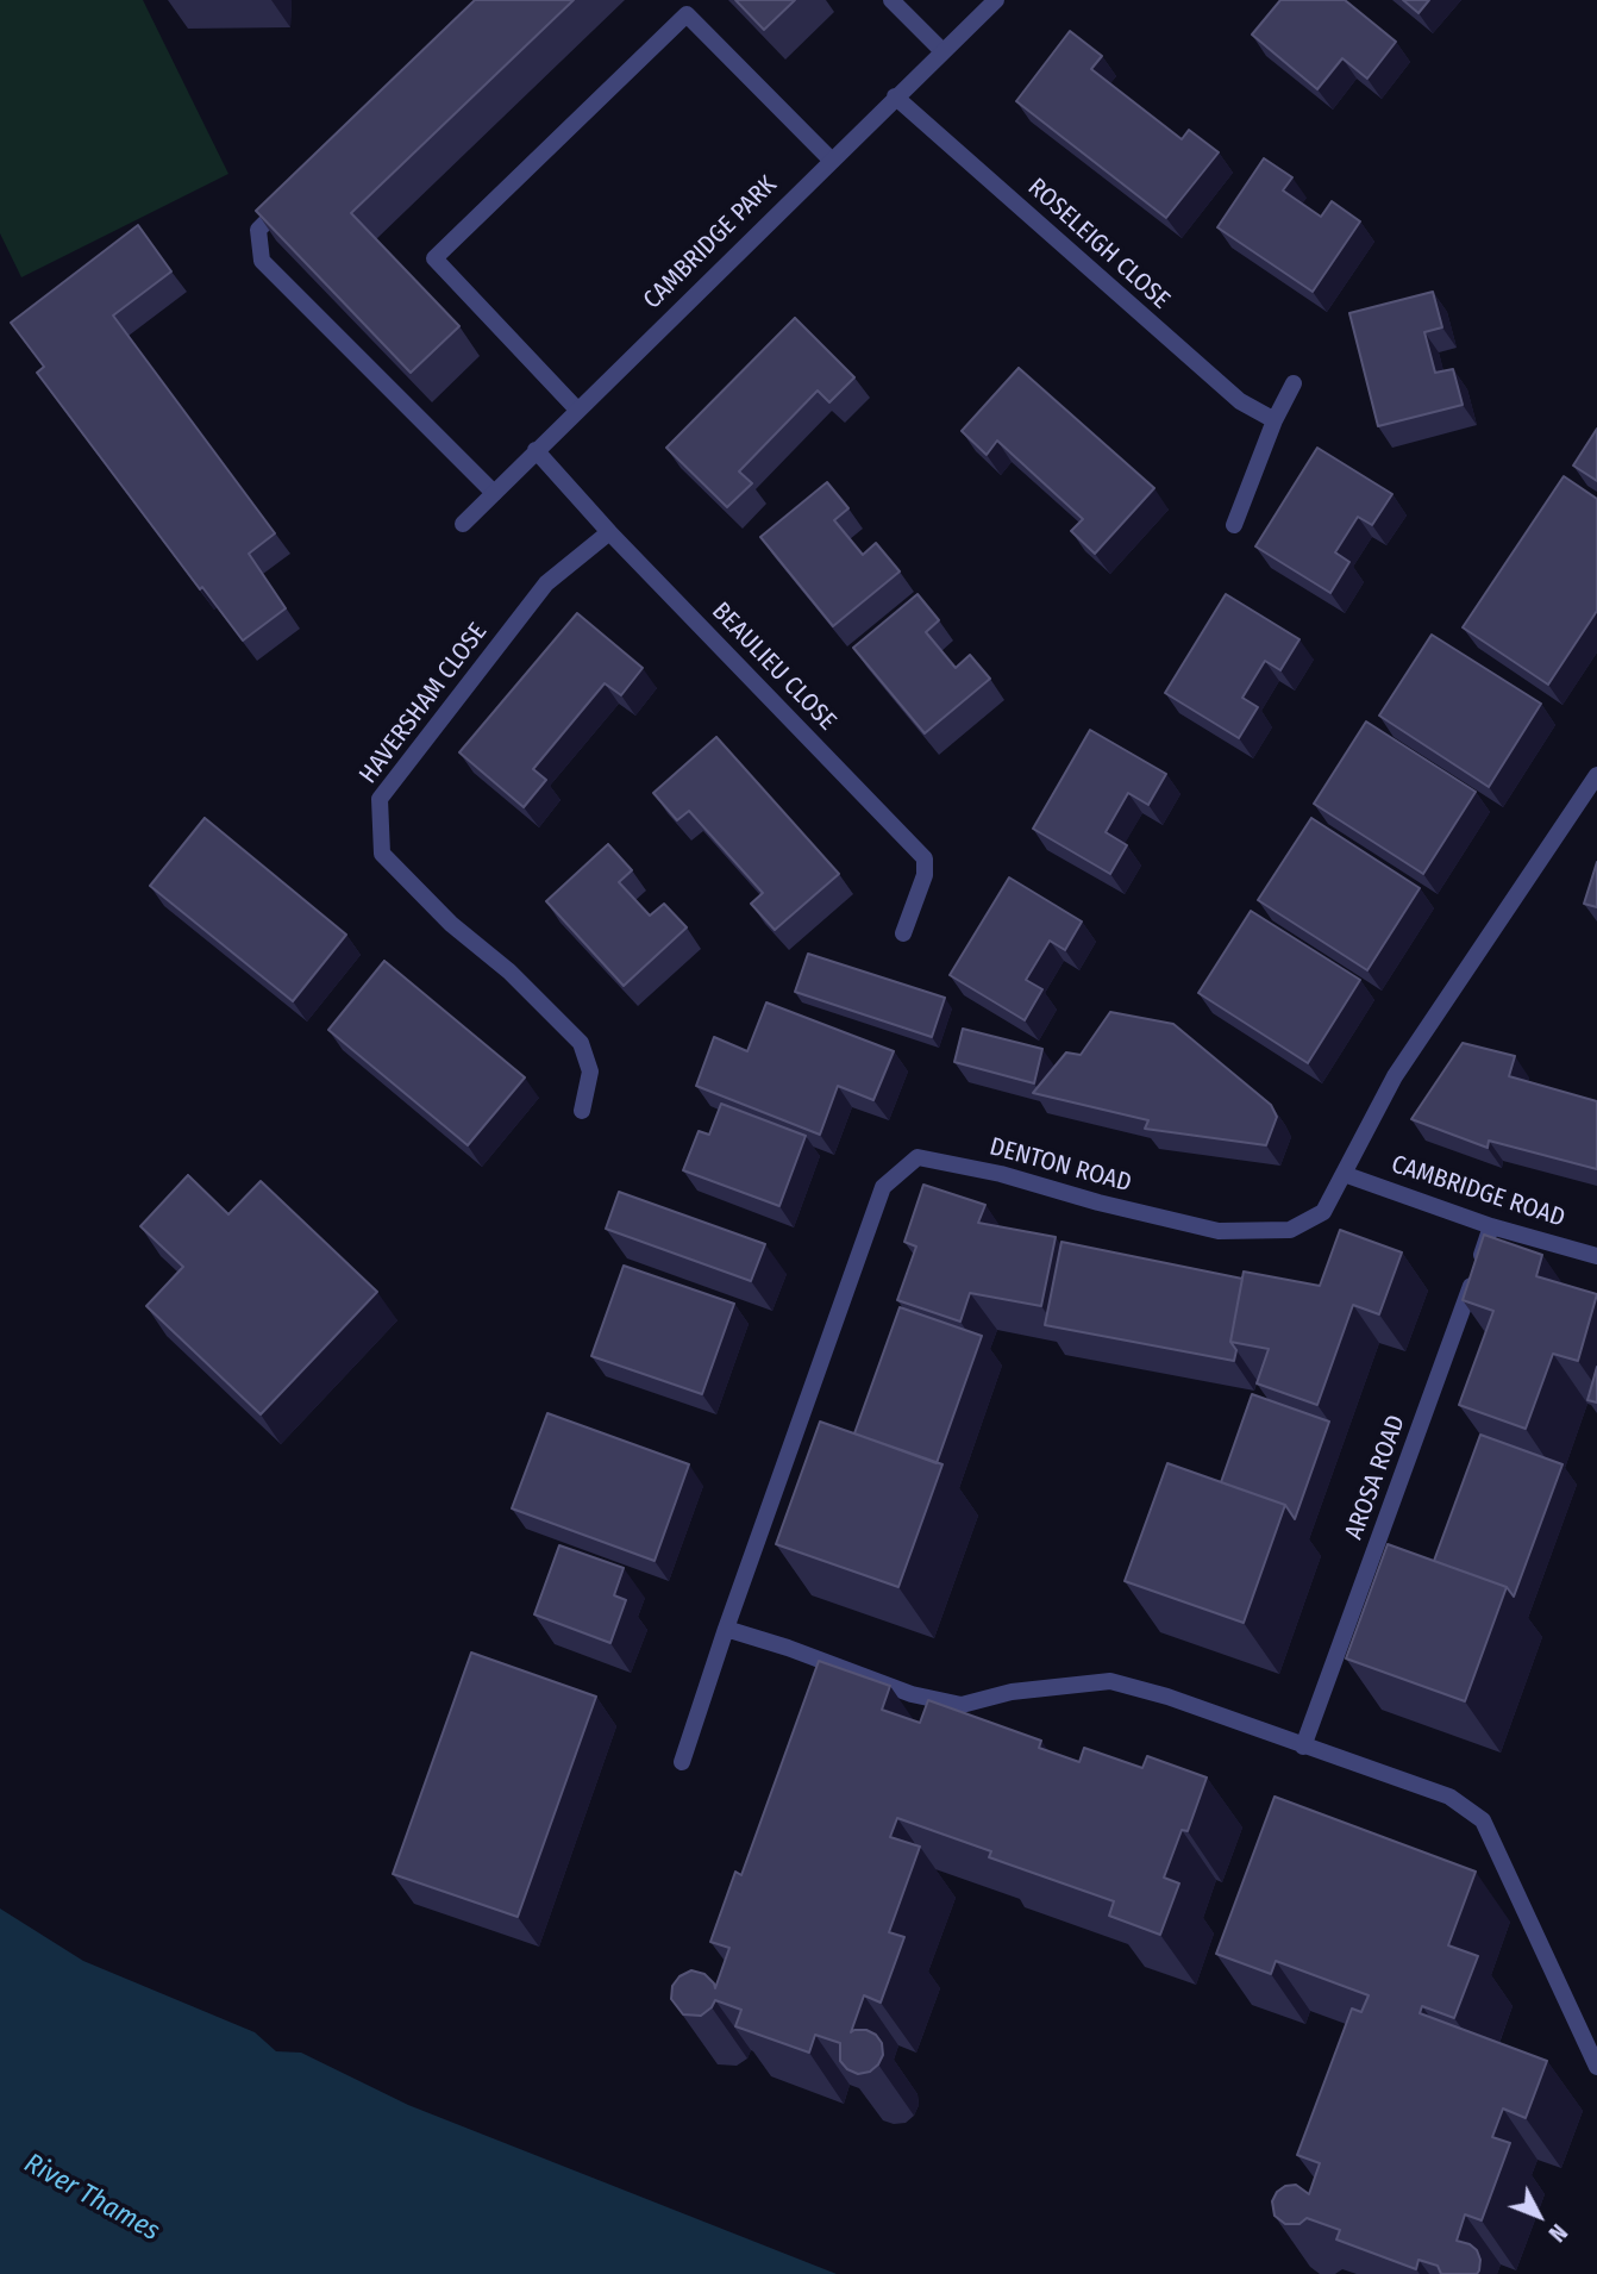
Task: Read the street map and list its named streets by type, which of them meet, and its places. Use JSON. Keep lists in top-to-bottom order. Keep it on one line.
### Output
{"streets":{"street":["CAMBRIDGE PARK","ROSELEIGH CLOSE","BEAULIEU CLOSE","HAVERSHAM CLOSE","DENTON ROAD","CAMBRIDGE ROAD","AROSA ROAD"]},"crossings":[["CAMBRIDGE PARK","ROSELEIGH CLOSE"],["CAMBRIDGE PARK","BEAULIEU CLOSE"],["BEAULIEU CLOSE","HAVERSHAM CLOSE"],["DENTON ROAD","CAMBRIDGE ROAD"],["CAMBRIDGE ROAD","AROSA ROAD"]],"water":["River Thames"],"north":"bottom right"}
